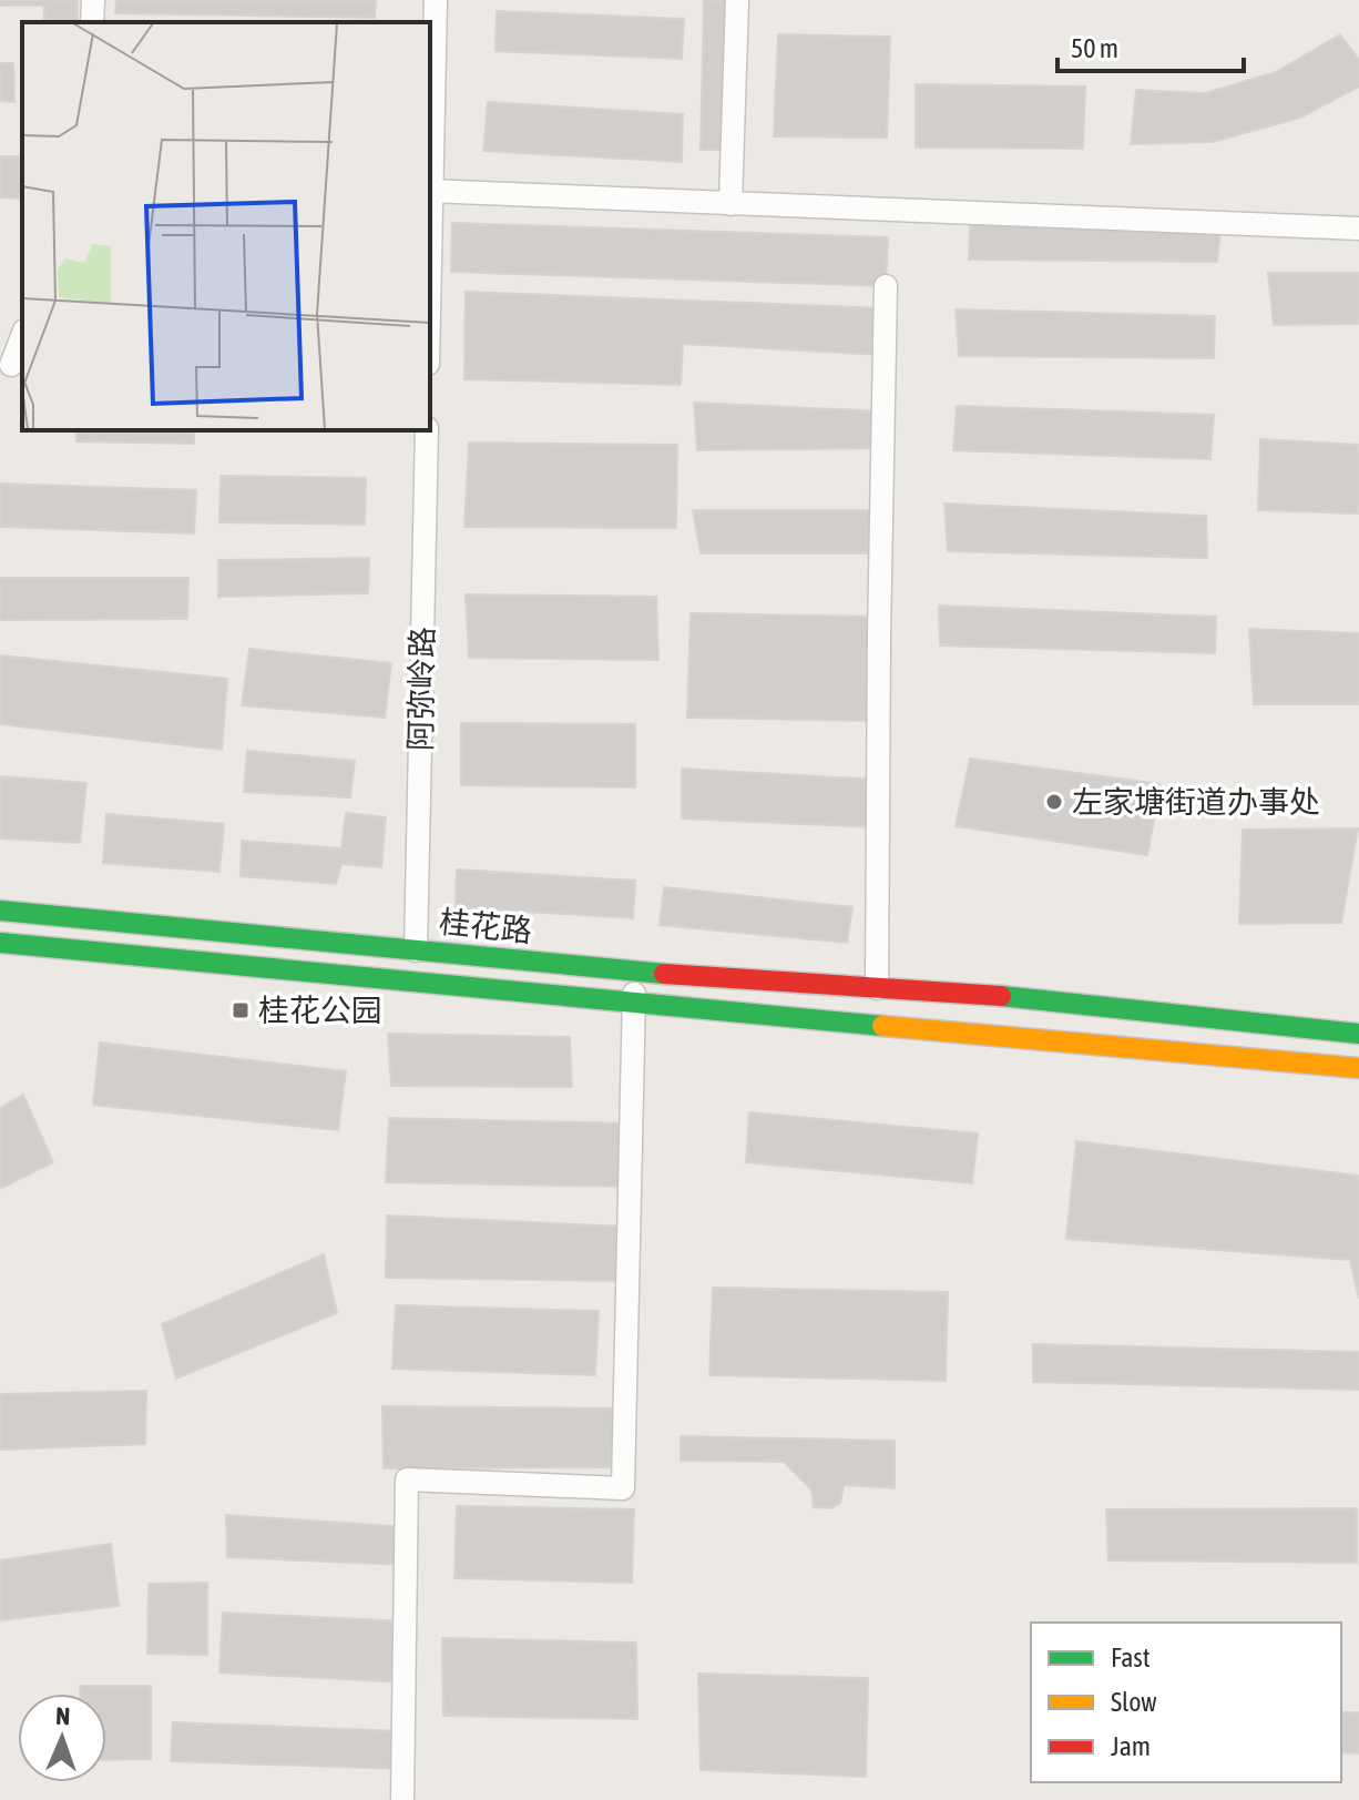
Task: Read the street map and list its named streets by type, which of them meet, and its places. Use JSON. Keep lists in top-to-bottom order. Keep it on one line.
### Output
{"streets":{"main road":["桂花路"],"street":["阿弥岭路"]},"crossings":[["阿弥岭路","桂花路"]],"places":{"other":["左家塘街道办事处"],"transit":["桂花公园"]},"legend":["Fast","Slow","Jam"],"scale_bar":"50 m","north":"top"}
